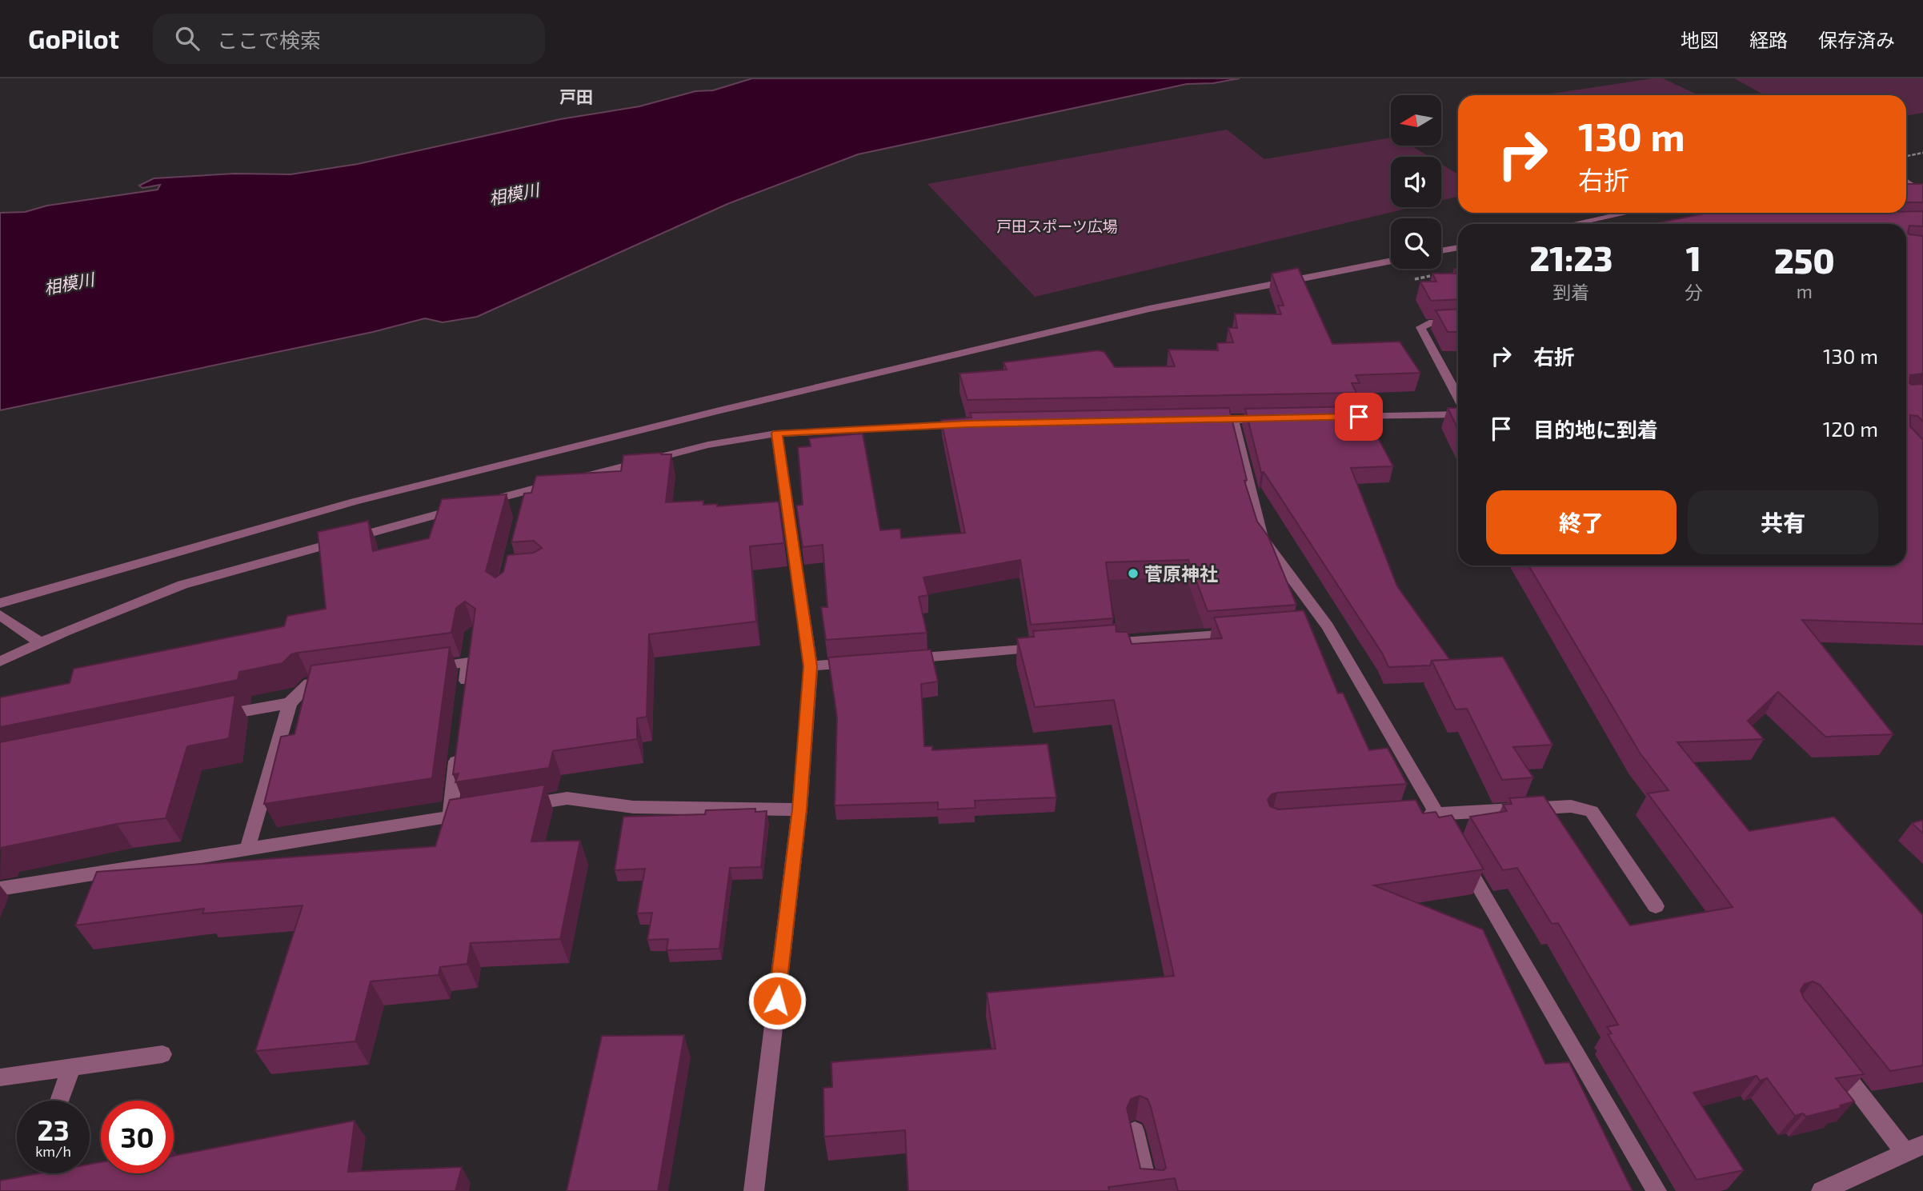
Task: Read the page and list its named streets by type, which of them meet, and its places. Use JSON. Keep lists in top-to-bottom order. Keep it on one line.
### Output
{"districts":["戸田"],"water":["相模川"],"parks":["戸田スポーツ広場"],"places":["菅原神社"],"north":"left","page":{"header":"GoPilot","search":"ここで検索","nav":["地図","経路","保存済み"],"turn":["130 m","右折"],"eta":["21:23","到着","1","分","250","m"],"list":[{"name":"右折","value":"130 m"},{"name":"目的地に到着","value":"120 m"}],"buttons":["終了","共有"],"speed":"23 km/h","limit":"30"}}
